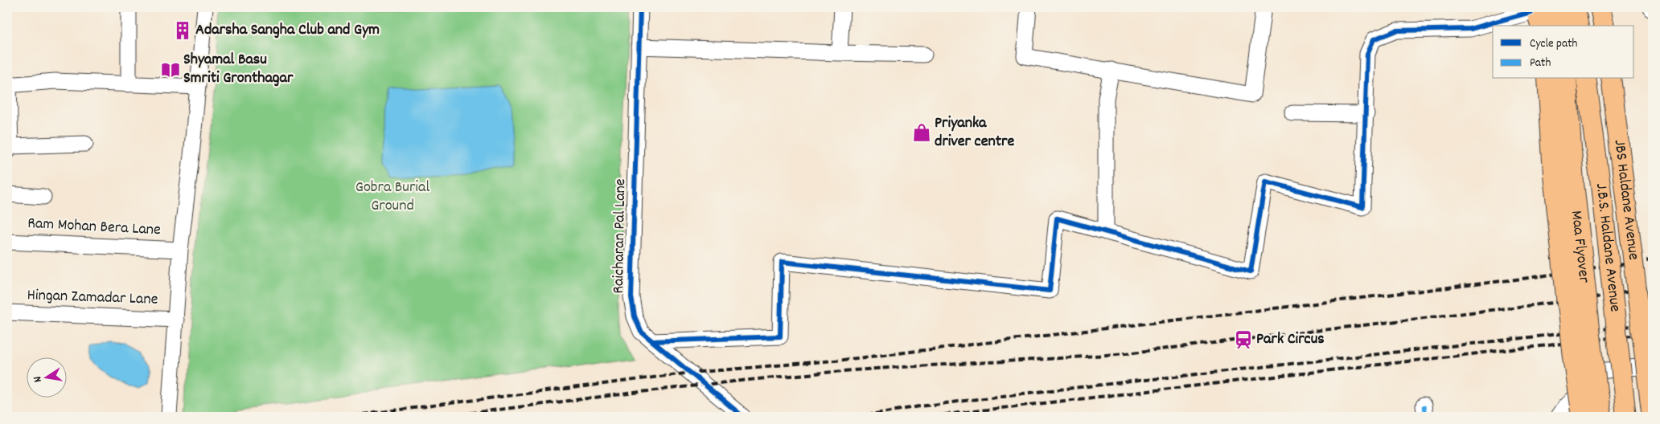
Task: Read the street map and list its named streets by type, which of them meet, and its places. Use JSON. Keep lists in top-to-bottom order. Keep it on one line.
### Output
{"streets":{"highway":["Maa Flyover"],"main road":["JBS Haldane Avenue","J.B.S. Haldane Avenue"],"street":["Ram Mohan Bera Lane","Raicharan Pal Lane","Hingan Zamadar Lane"]},"crossings":[["Ram Mohan Bera Lane","Hingan Zamadar Lane"]],"parks":["Gobra Burial Ground"],"places":{"building":["Adarsha Sangha Club and Gym"],"library":["Shyamal Basu Smriti Gronthagar"],"shop":["Priyanka driver centre"],"station":["Park Circus"]},"legend":["Cycle path","Path"],"north":"left"}
